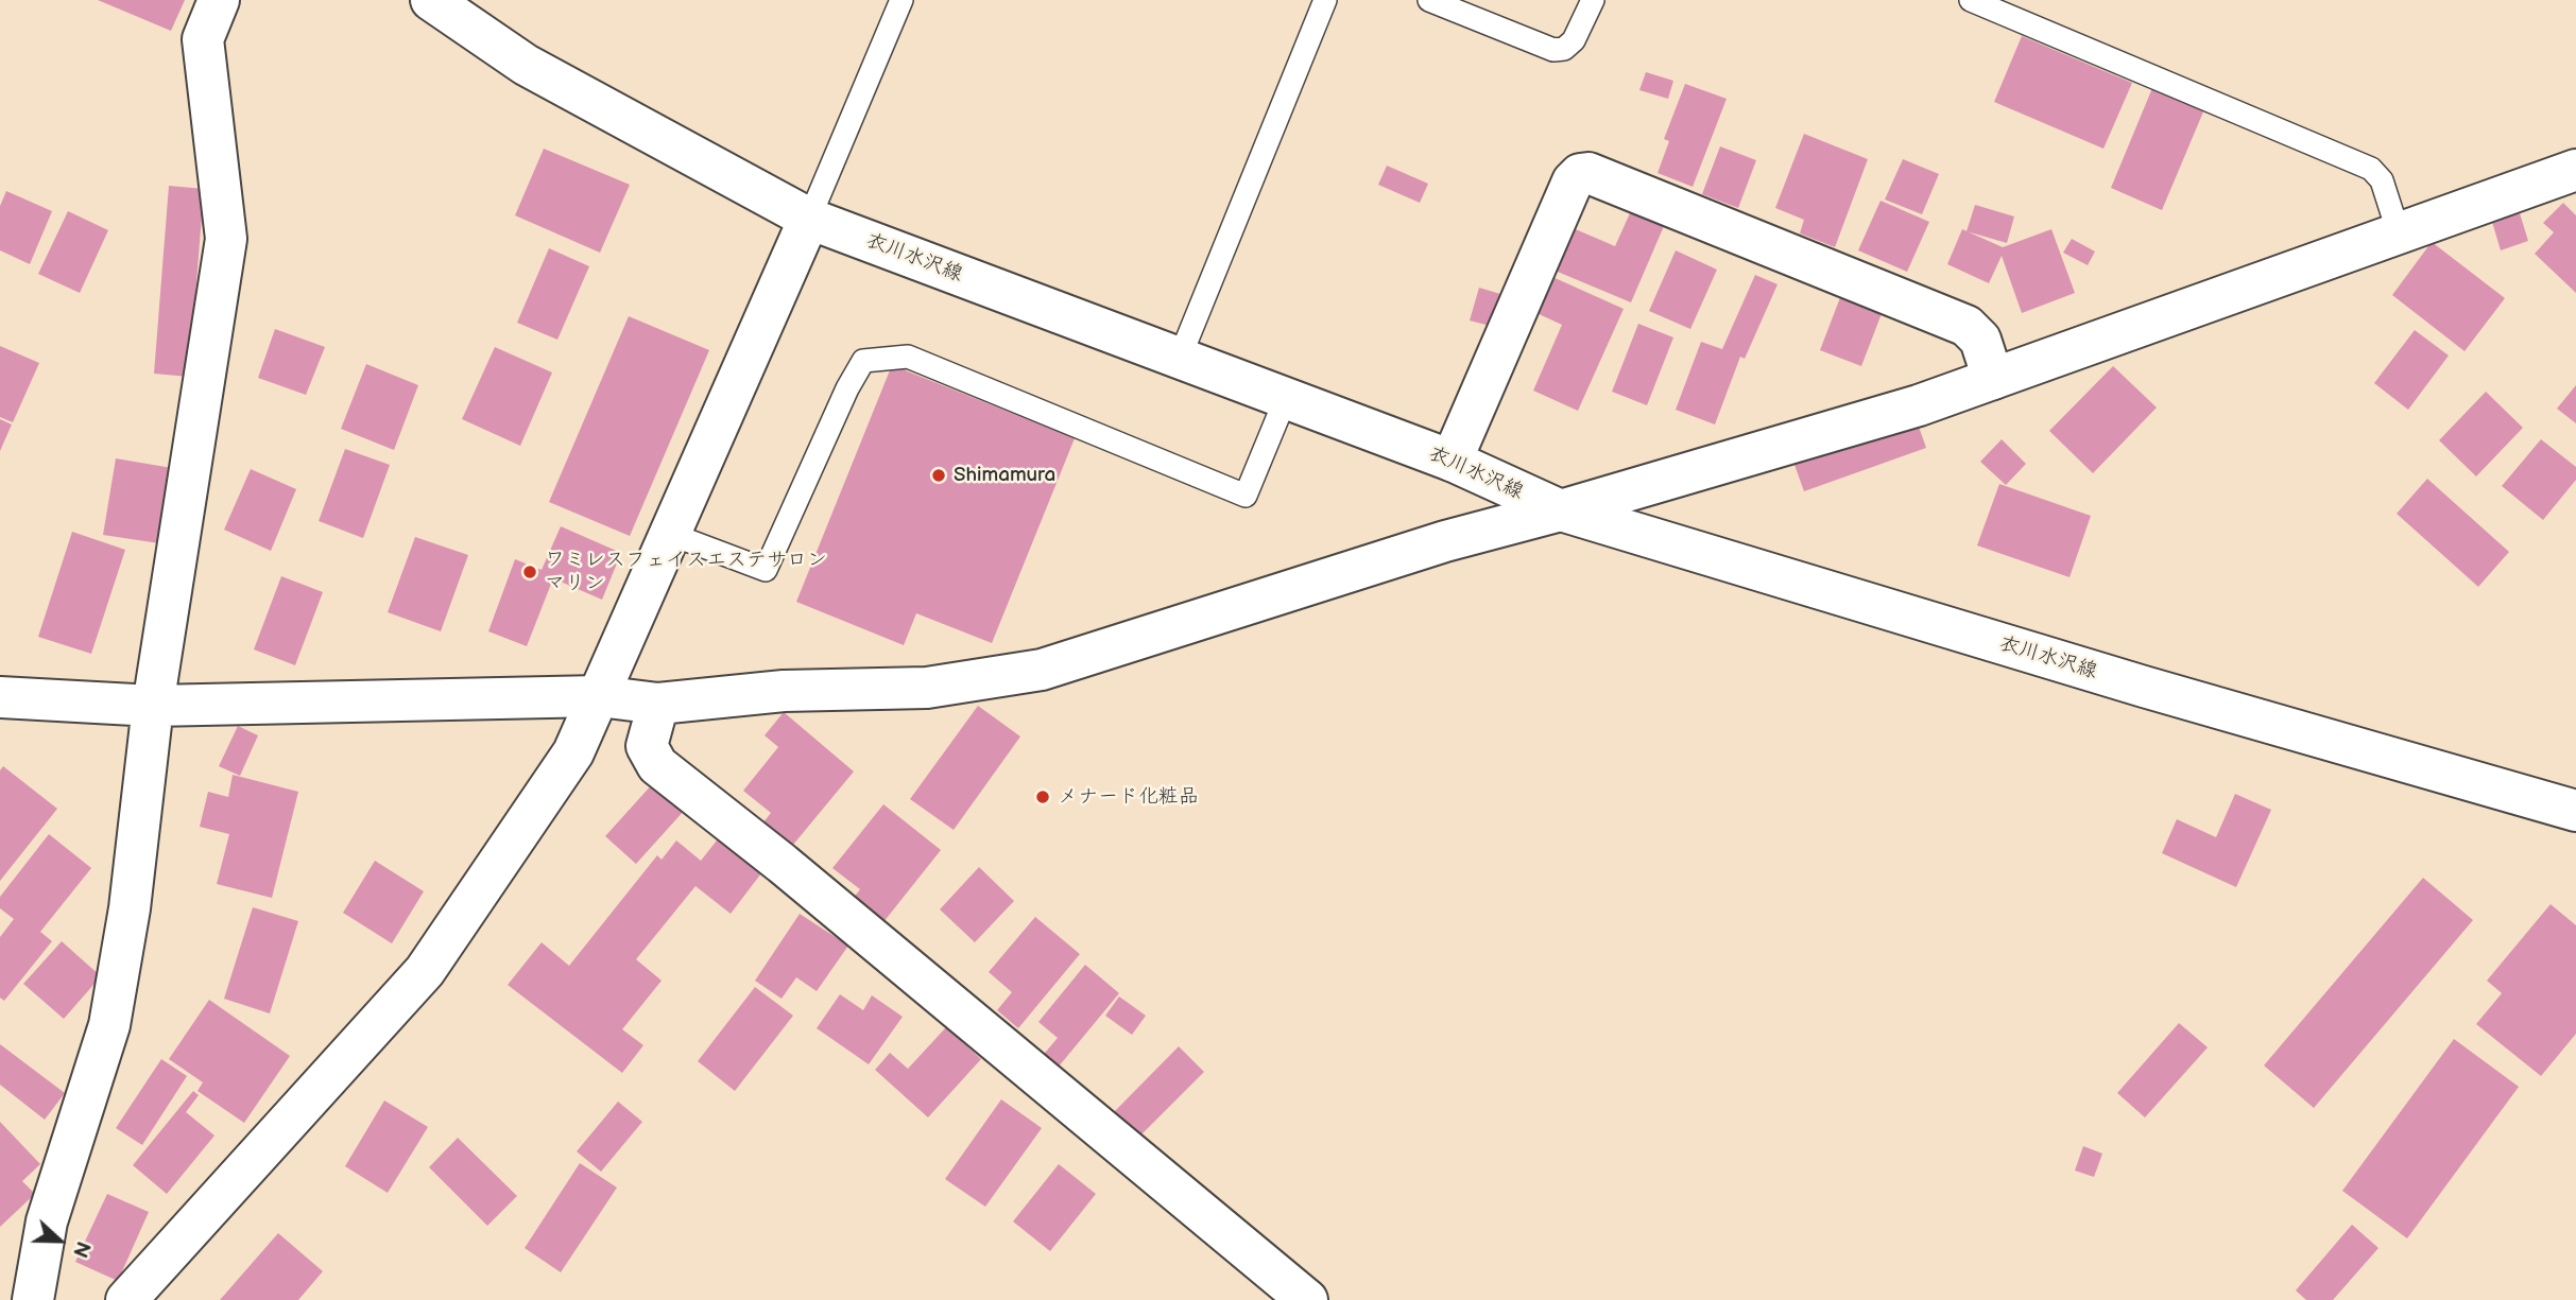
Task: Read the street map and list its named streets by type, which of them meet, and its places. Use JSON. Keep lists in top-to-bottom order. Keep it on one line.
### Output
{"streets":{"street":["衣川水沢線"]},"places":["Shimamura","ワミレスフェイスエステサロン マリン","メナード化粧品"],"north":"right"}
